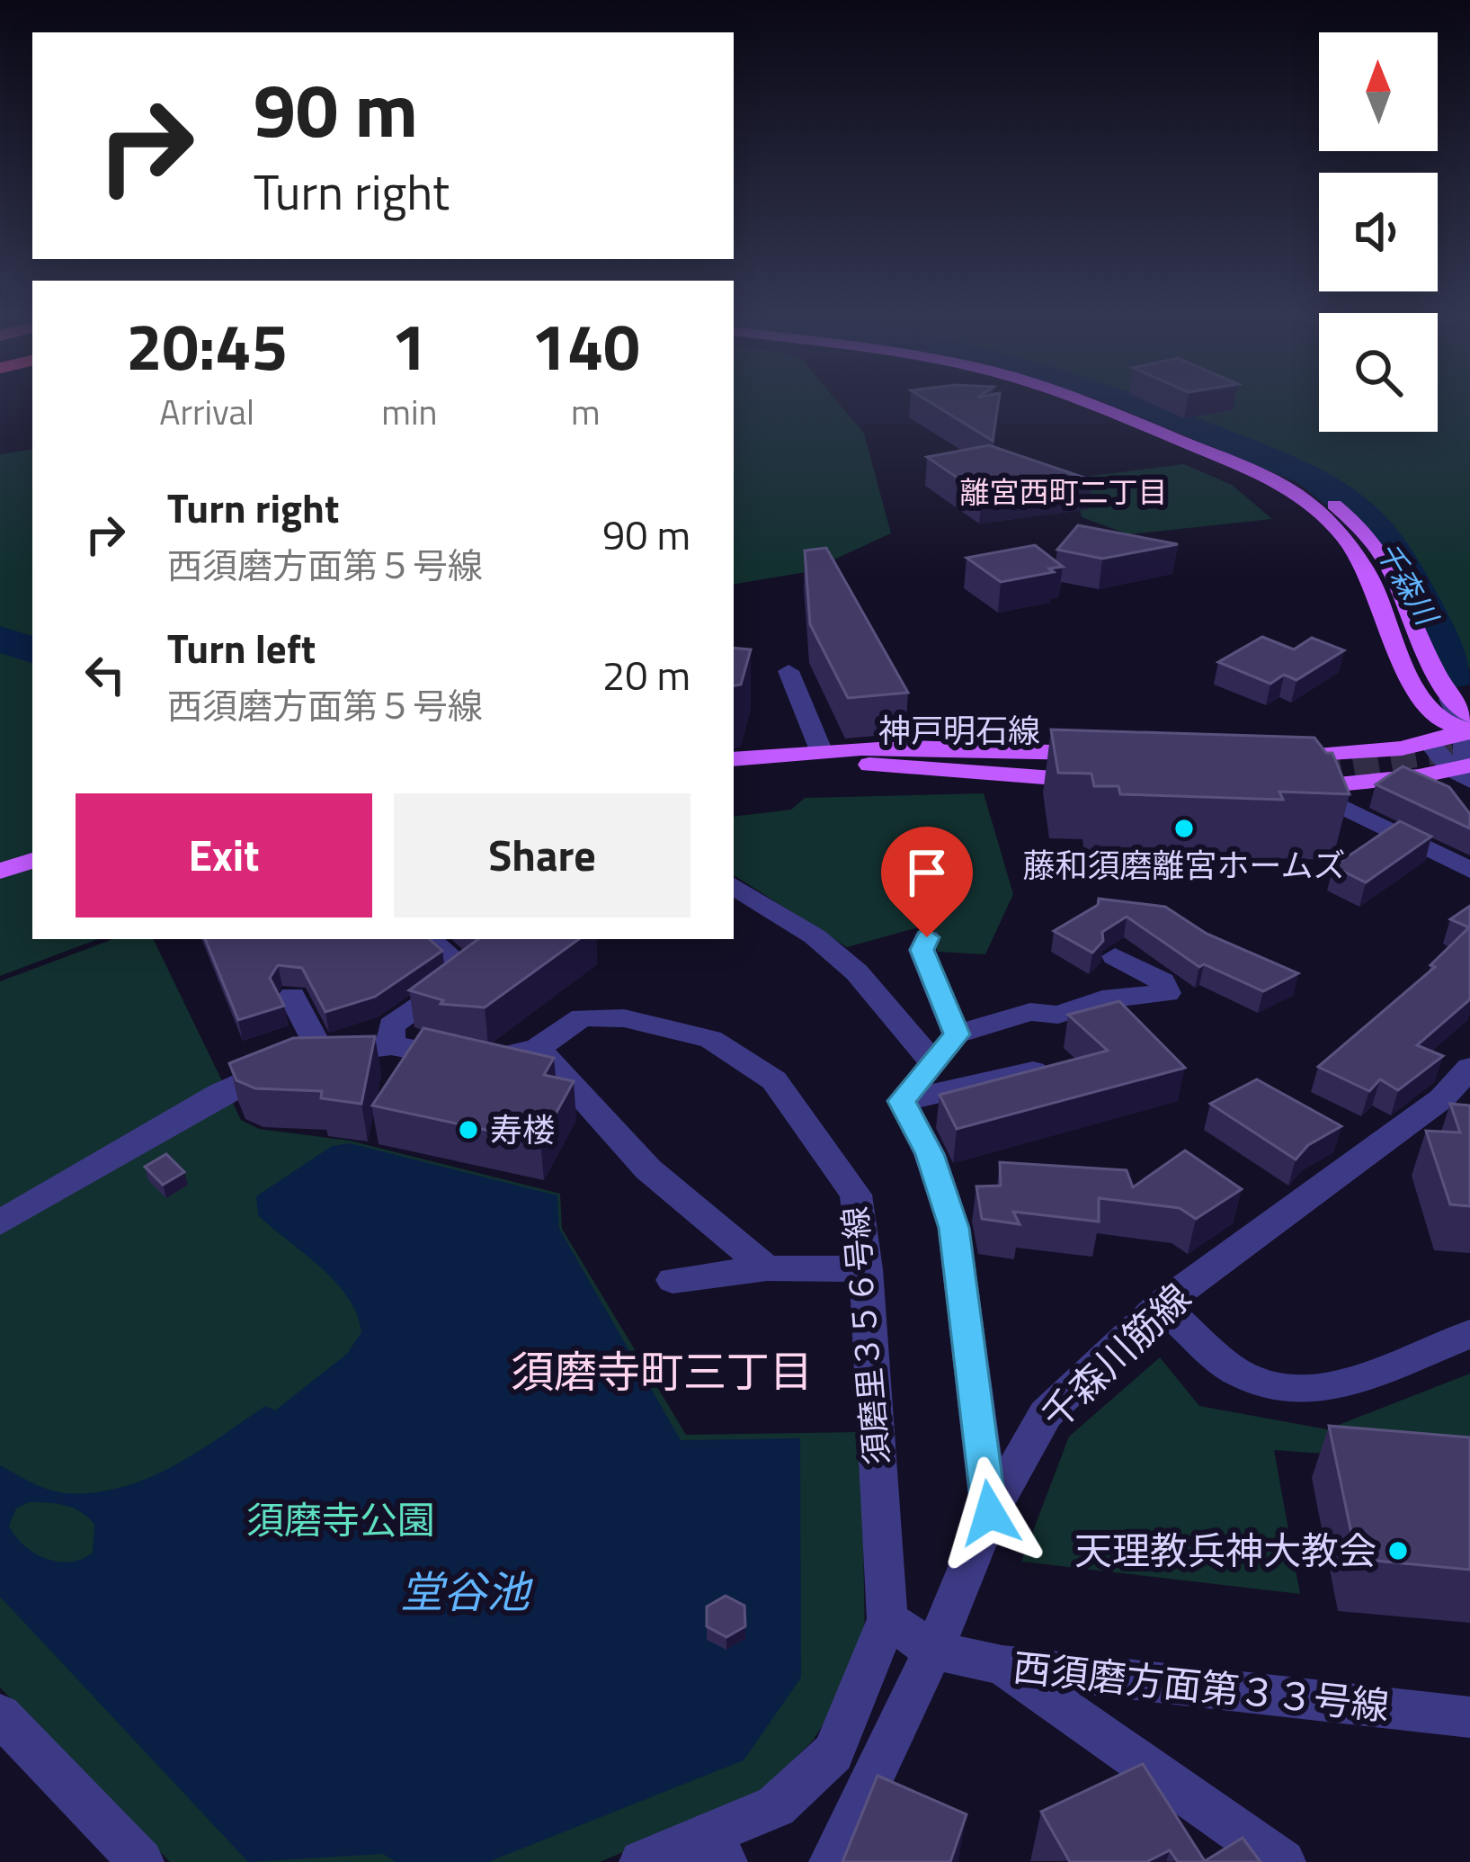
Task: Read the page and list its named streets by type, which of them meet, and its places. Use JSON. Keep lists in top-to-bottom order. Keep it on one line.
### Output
{"streets":{"main road":["神戸明石線"],"street":["須磨里３５６号線","千森川筋線","西須磨方面第３３号線"]},"crossings":[["千森川筋線","西須磨方面第３３号線"]],"districts":["離宮西町二丁目","須磨寺町三丁目"],"water":["千森川","堂谷池"],"parks":["須磨寺公園"],"places":["藤和須磨離宮ホームズ","寿楼","天理教兵神大教会"],"north":"top","page":{"turn":["90 m","Turn right"],"eta":["20:45","Arrival","1","min","140","m"],"list":[{"name":"Turn right","note":"西須磨方面第５号線","value":"90 m"},{"name":"Turn left","note":"西須磨方面第５号線","value":"20 m"}],"buttons":["Exit","Share"]}}
